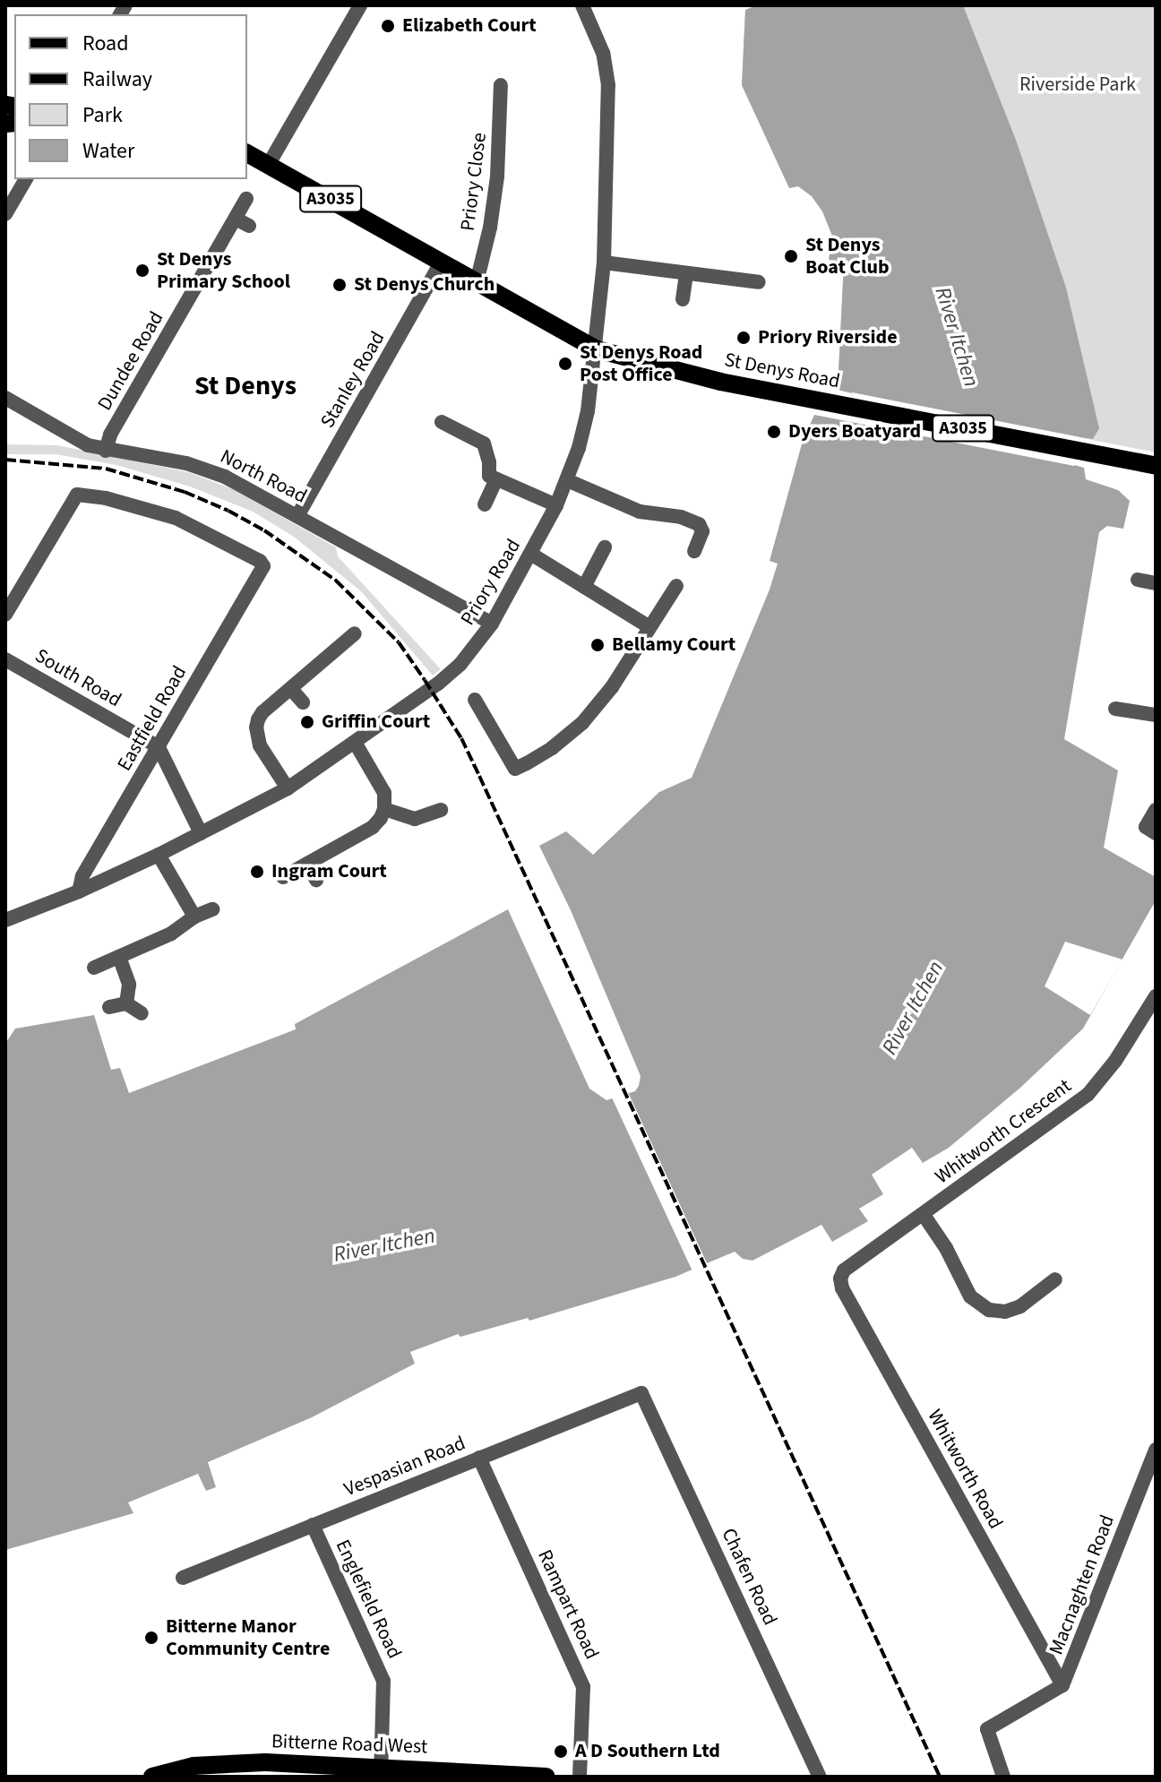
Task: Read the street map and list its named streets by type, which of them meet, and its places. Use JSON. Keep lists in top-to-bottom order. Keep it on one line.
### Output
{"streets":{"main road":["A3035","St Denys Road","Bitterne Road West"],"street":["Priory Close","Dundee Road","Stanley Road","North Road","Priory Road","South Road","Eastfield Road","Whitworth Crescent","Vespasian Road","Whitworth Road","Chafen Road","Macnaghten Road","Englefield Road","Rampart Road"]},"crossings":[["Priory Close","St Denys Road"],["Dundee Road","North Road"],["St Denys Road","Stanley Road"],["St Denys Road","Priory Road"],["Stanley Road","North Road"],["North Road","Priory Road"],["Priory Road","Eastfield Road"],["South Road","Eastfield Road"],["Whitworth Crescent","Whitworth Road"],["Vespasian Road","Chafen Road"],["Vespasian Road","Englefield Road"],["Vespasian Road","Rampart Road"],["Whitworth Road","Macnaghten Road"],["Englefield Road","Bitterne Road West"]],"districts":["St Denys"],"water":["River Itchen"],"parks":["Riverside Park"],"places":["Elizabeth Court","St Denys Boat Club","St Denys Primary School","St Denys Church","Priory Riverside","St Denys Road Post Office","Dyers Boatyard","Bellamy Court","Griffin Court","Ingram Court","Bitterne Manor Community Centre","A D Southern Ltd"],"legend":["Road","Railway","Park","Water"]}
